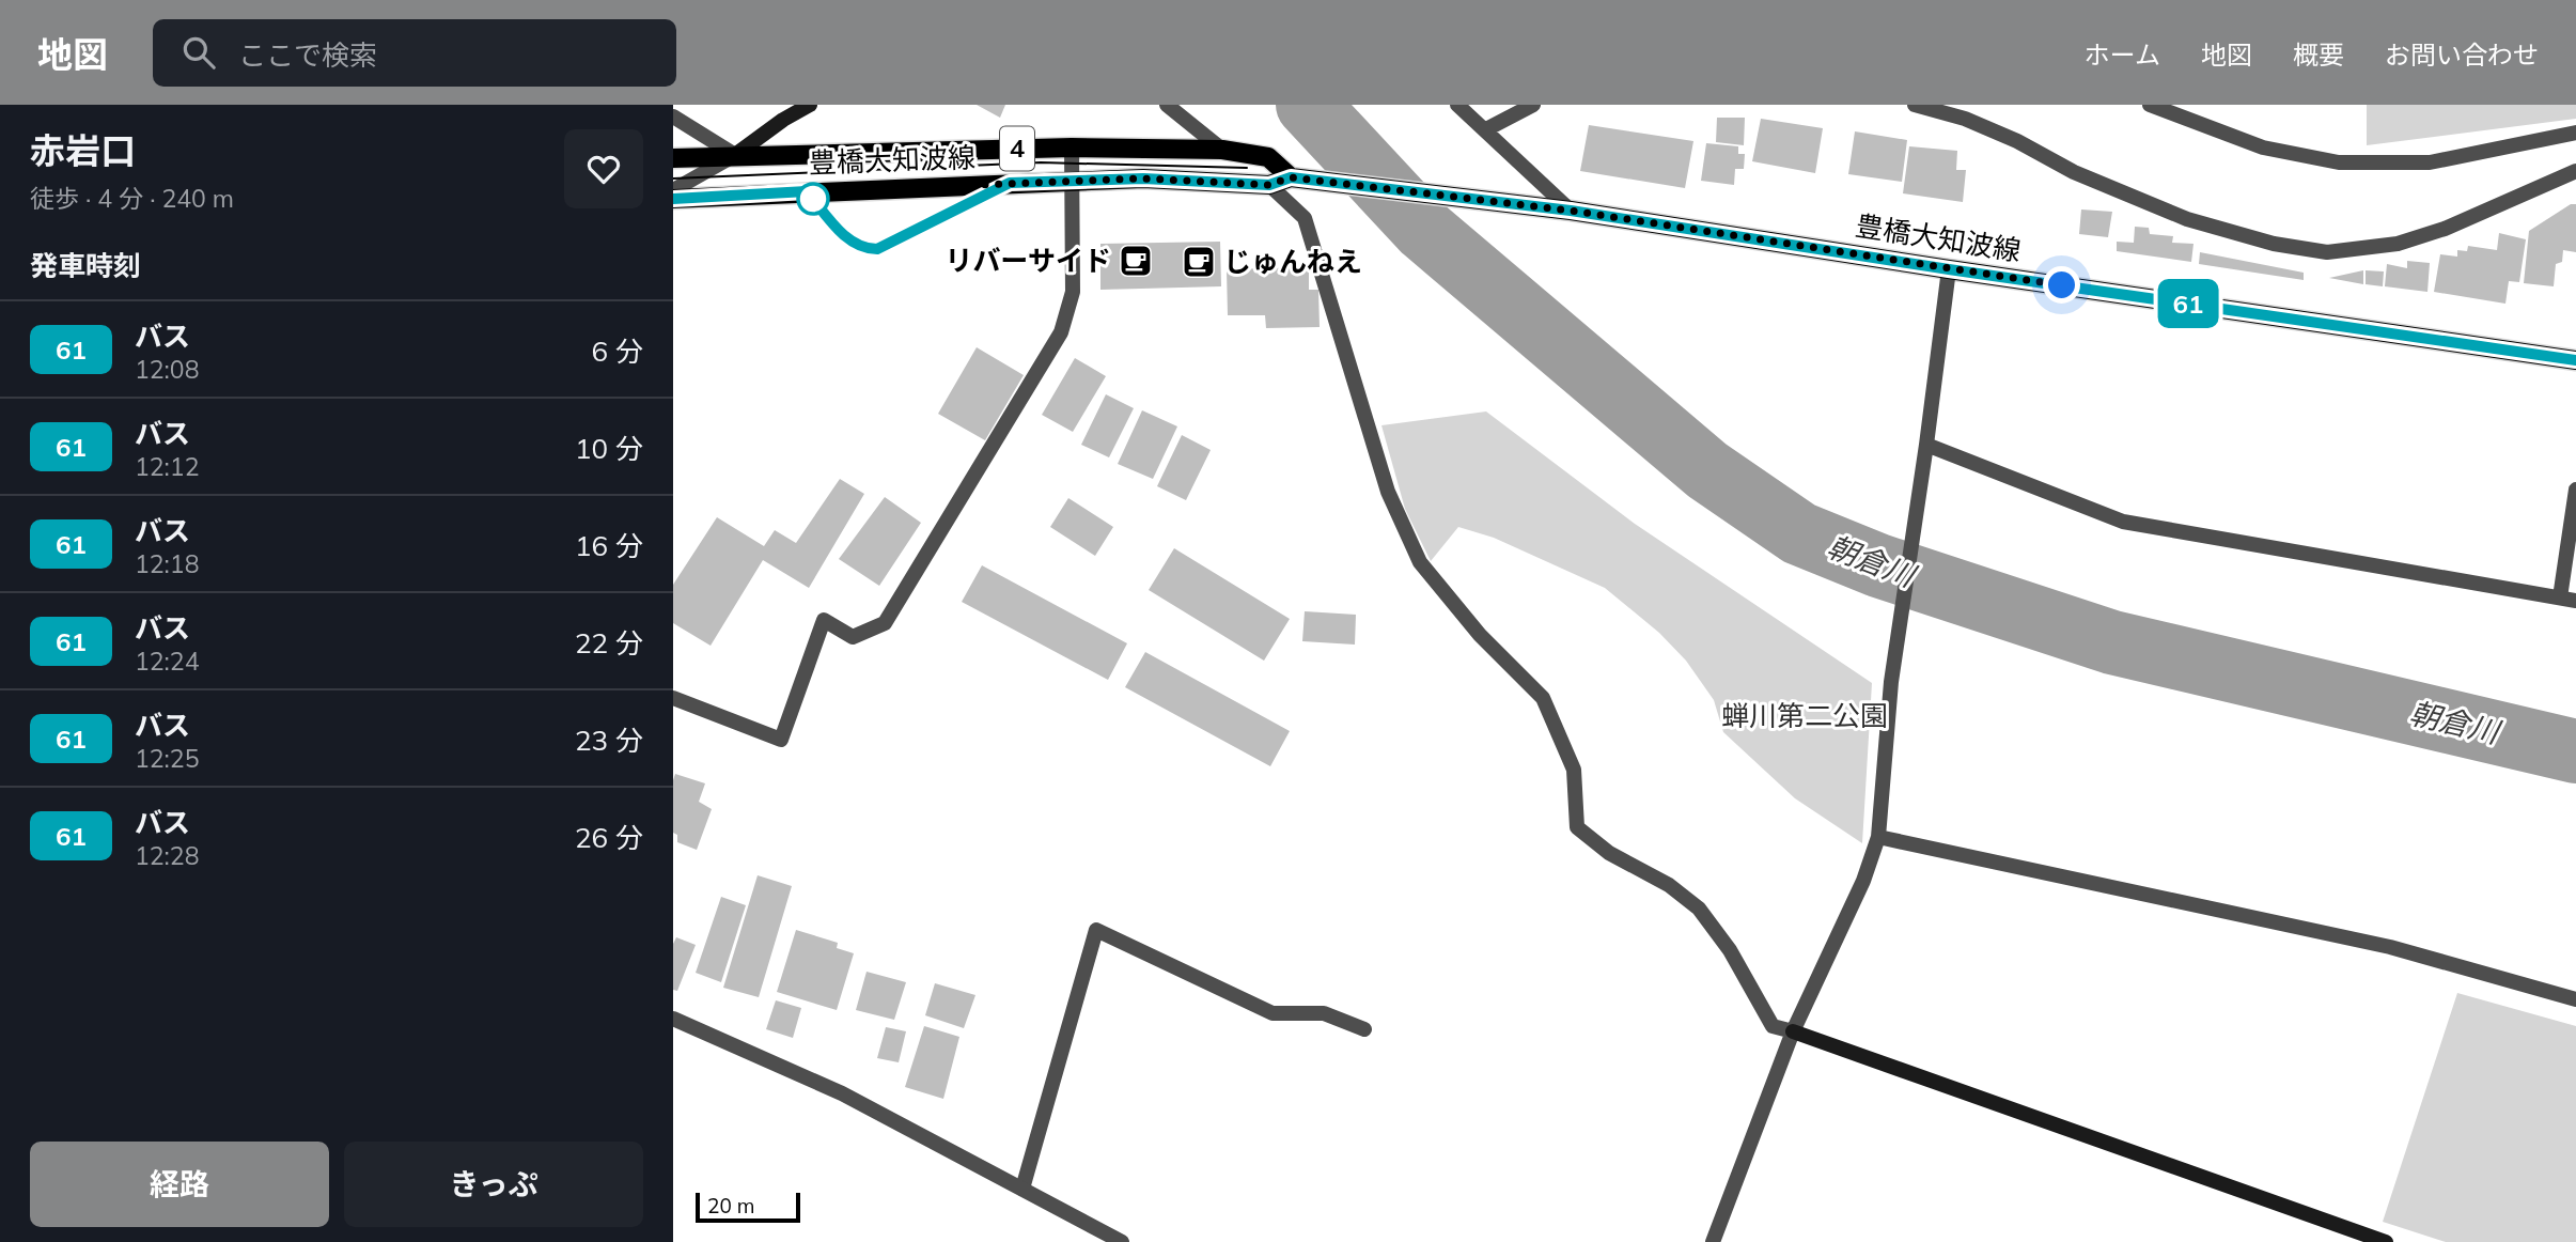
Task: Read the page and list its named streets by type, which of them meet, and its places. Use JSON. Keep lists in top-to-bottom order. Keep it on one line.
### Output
{"streets":{"main road":["4","豊橋大知波線"]},"water":["朝倉川"],"parks":["蝉川第二公園"],"places":{"cafe":["リバーサイド","じゅんねえ"]},"lines":["bus line 61"],"scale_bar":"20 m","page":{"header":"地図","search":"ここで検索","nav":["ホーム","地図","概要","お問い合わせ"],"heading":[["赤岩口","徒歩 · 4 分 · 240 m"],"発車時刻"],"on_map":"61","list":[{"mark":"61","name":"バス","note":"12:08","value":"6 分"},{"mark":"61","name":"バス","note":"12:12","value":"10 分"},{"mark":"61","name":"バス","note":"12:18","value":"16 分"},{"mark":"61","name":"バス","note":"12:24","value":"22 分"},{"mark":"61","name":"バス","note":"12:25","value":"23 分"},{"mark":"61","name":"バス","note":"12:28","value":"26 分"}],"buttons":["経路","きっぷ"],"scale":"20 m"}}
